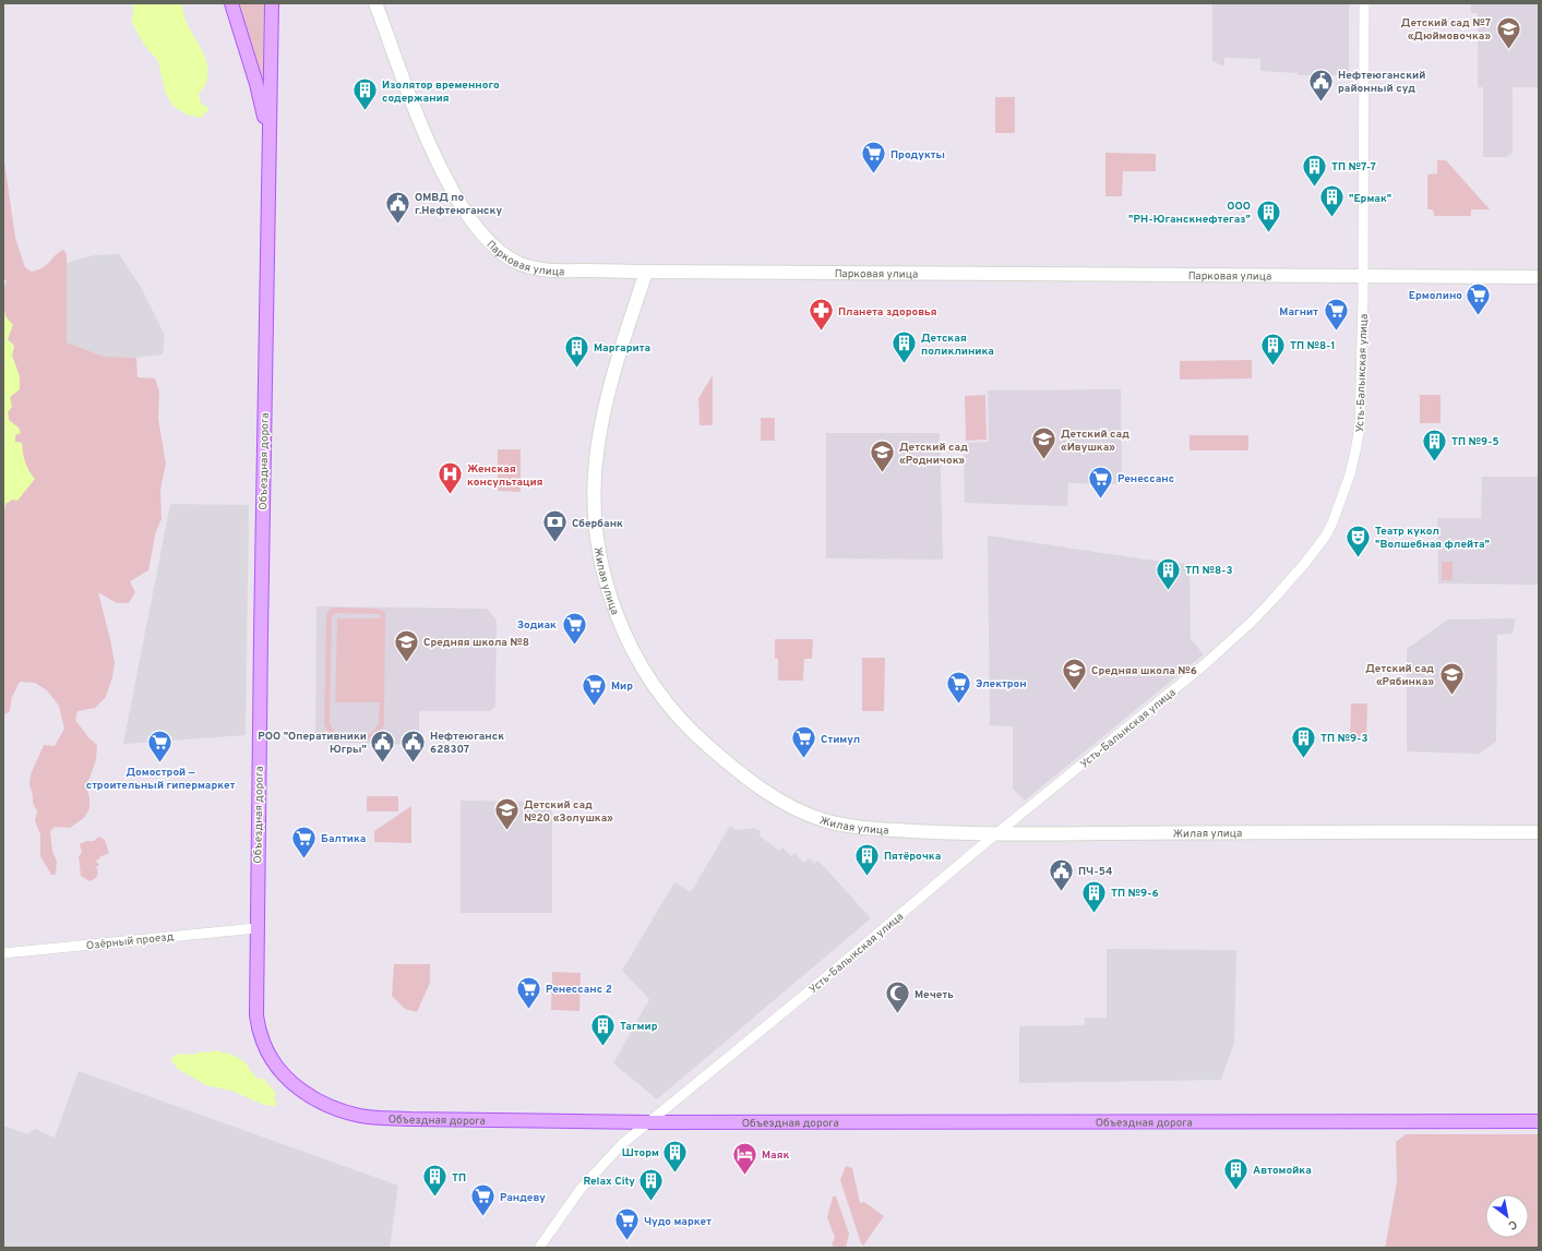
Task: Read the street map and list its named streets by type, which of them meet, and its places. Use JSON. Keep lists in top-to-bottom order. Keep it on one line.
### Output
{"streets":{"main road":["Парковая улица","Объездная дорога","Жилая улица"],"street":["Усть-Балыкская улица","Озёрный проезд"]},"crossings":[["Парковая улица","Усть-Балыкская улица"],["Парковая улица","Жилая улица"],["Усть-Балыкская улица","Объездная дорога"],["Усть-Балыкская улица","Жилая улица"],["Объездная дорога","Озёрный проезд"]],"places":{"school or university":["Детский сад №7 «Дюймовочка»","Детский сад «Ивушка»","Детский сад «Родничок»","Средняя школа №8","Средняя школа №6","Детский сад «Рябинка»","Детский сад №20 «Золушка»"],"public building":["Нефтеюганский районный суд","ОМВД по г.Нефтеюганску","РОО \"Оперативники Югры\"","Нефтеюганск 628307","ПЧ-54"],"building":["Изолятор временного содержания","ТП №7-7","\"Ермак\"","ООО \"РН-Юганскнефтегаз\"","Детская поликлиника","ТП №8-1","Маргарита","ТП №9-5","ТП №8-3","ТП №9-3","Пятёрочка","ТП №9-6","Тагмир","Шторм","Автомойка","ТП","Relax City"],"supermarket":["Продукты","Ермолино","Магнит","Ренессанс","Зодиак","Электрон","Мир","Стимул","Домострой — строительный гипермаркет","Балтика","Ренессанс 2","Рандеву","Чудо маркет"],"pharmacy":["Планета здоровья"],"hospital":["Женская консультация"],"bank":["Сбербанк"],"theatre":["Театр кукол \"Волшебная флейта\""],"mosque":["Мечеть"],"hotel":["Маяк"]},"north":"bottom right"}
